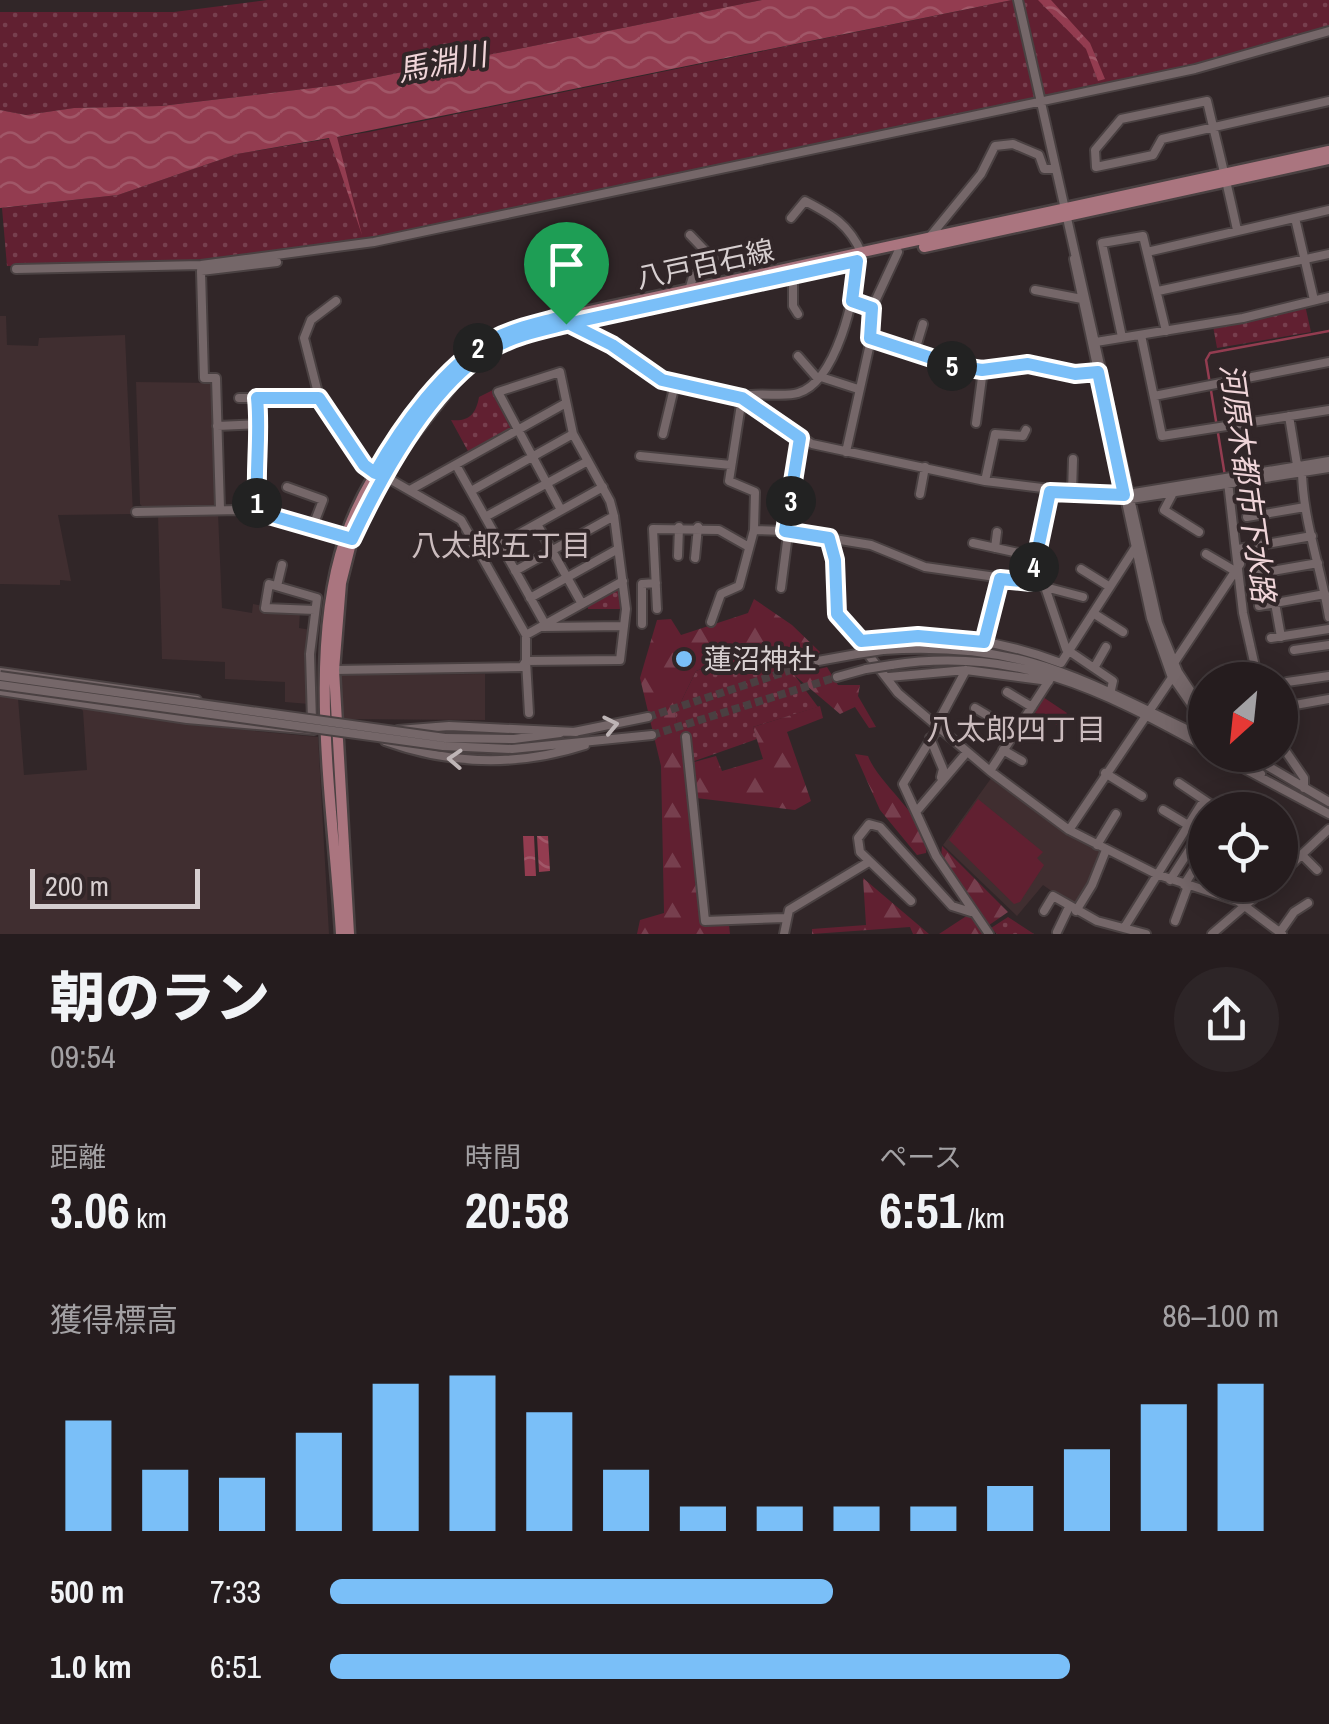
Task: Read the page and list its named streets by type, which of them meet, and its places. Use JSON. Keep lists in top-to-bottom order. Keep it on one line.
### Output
{"streets":{"main road":["八戸百石線"]},"districts":["八太郎五丁目","八太郎四丁目"],"water":["馬淵川","河原木都市下水路"],"places":["蓮沼神社"],"scale_bar":"200 m","north":"bottom left","page":{"pins":["2","5","3","1","4"],"scale":"200 m","heading":["朝のラン","09:54"],"stats":[["距離","3.06 km"],["時間","20:58"],["ペース","6:51 /km"]],"chart":["獲得標高","86–100 m"],"list":[{"name":"500 m","note":"7:33"},{"name":"1.0 km","note":"6:51"}]}}
